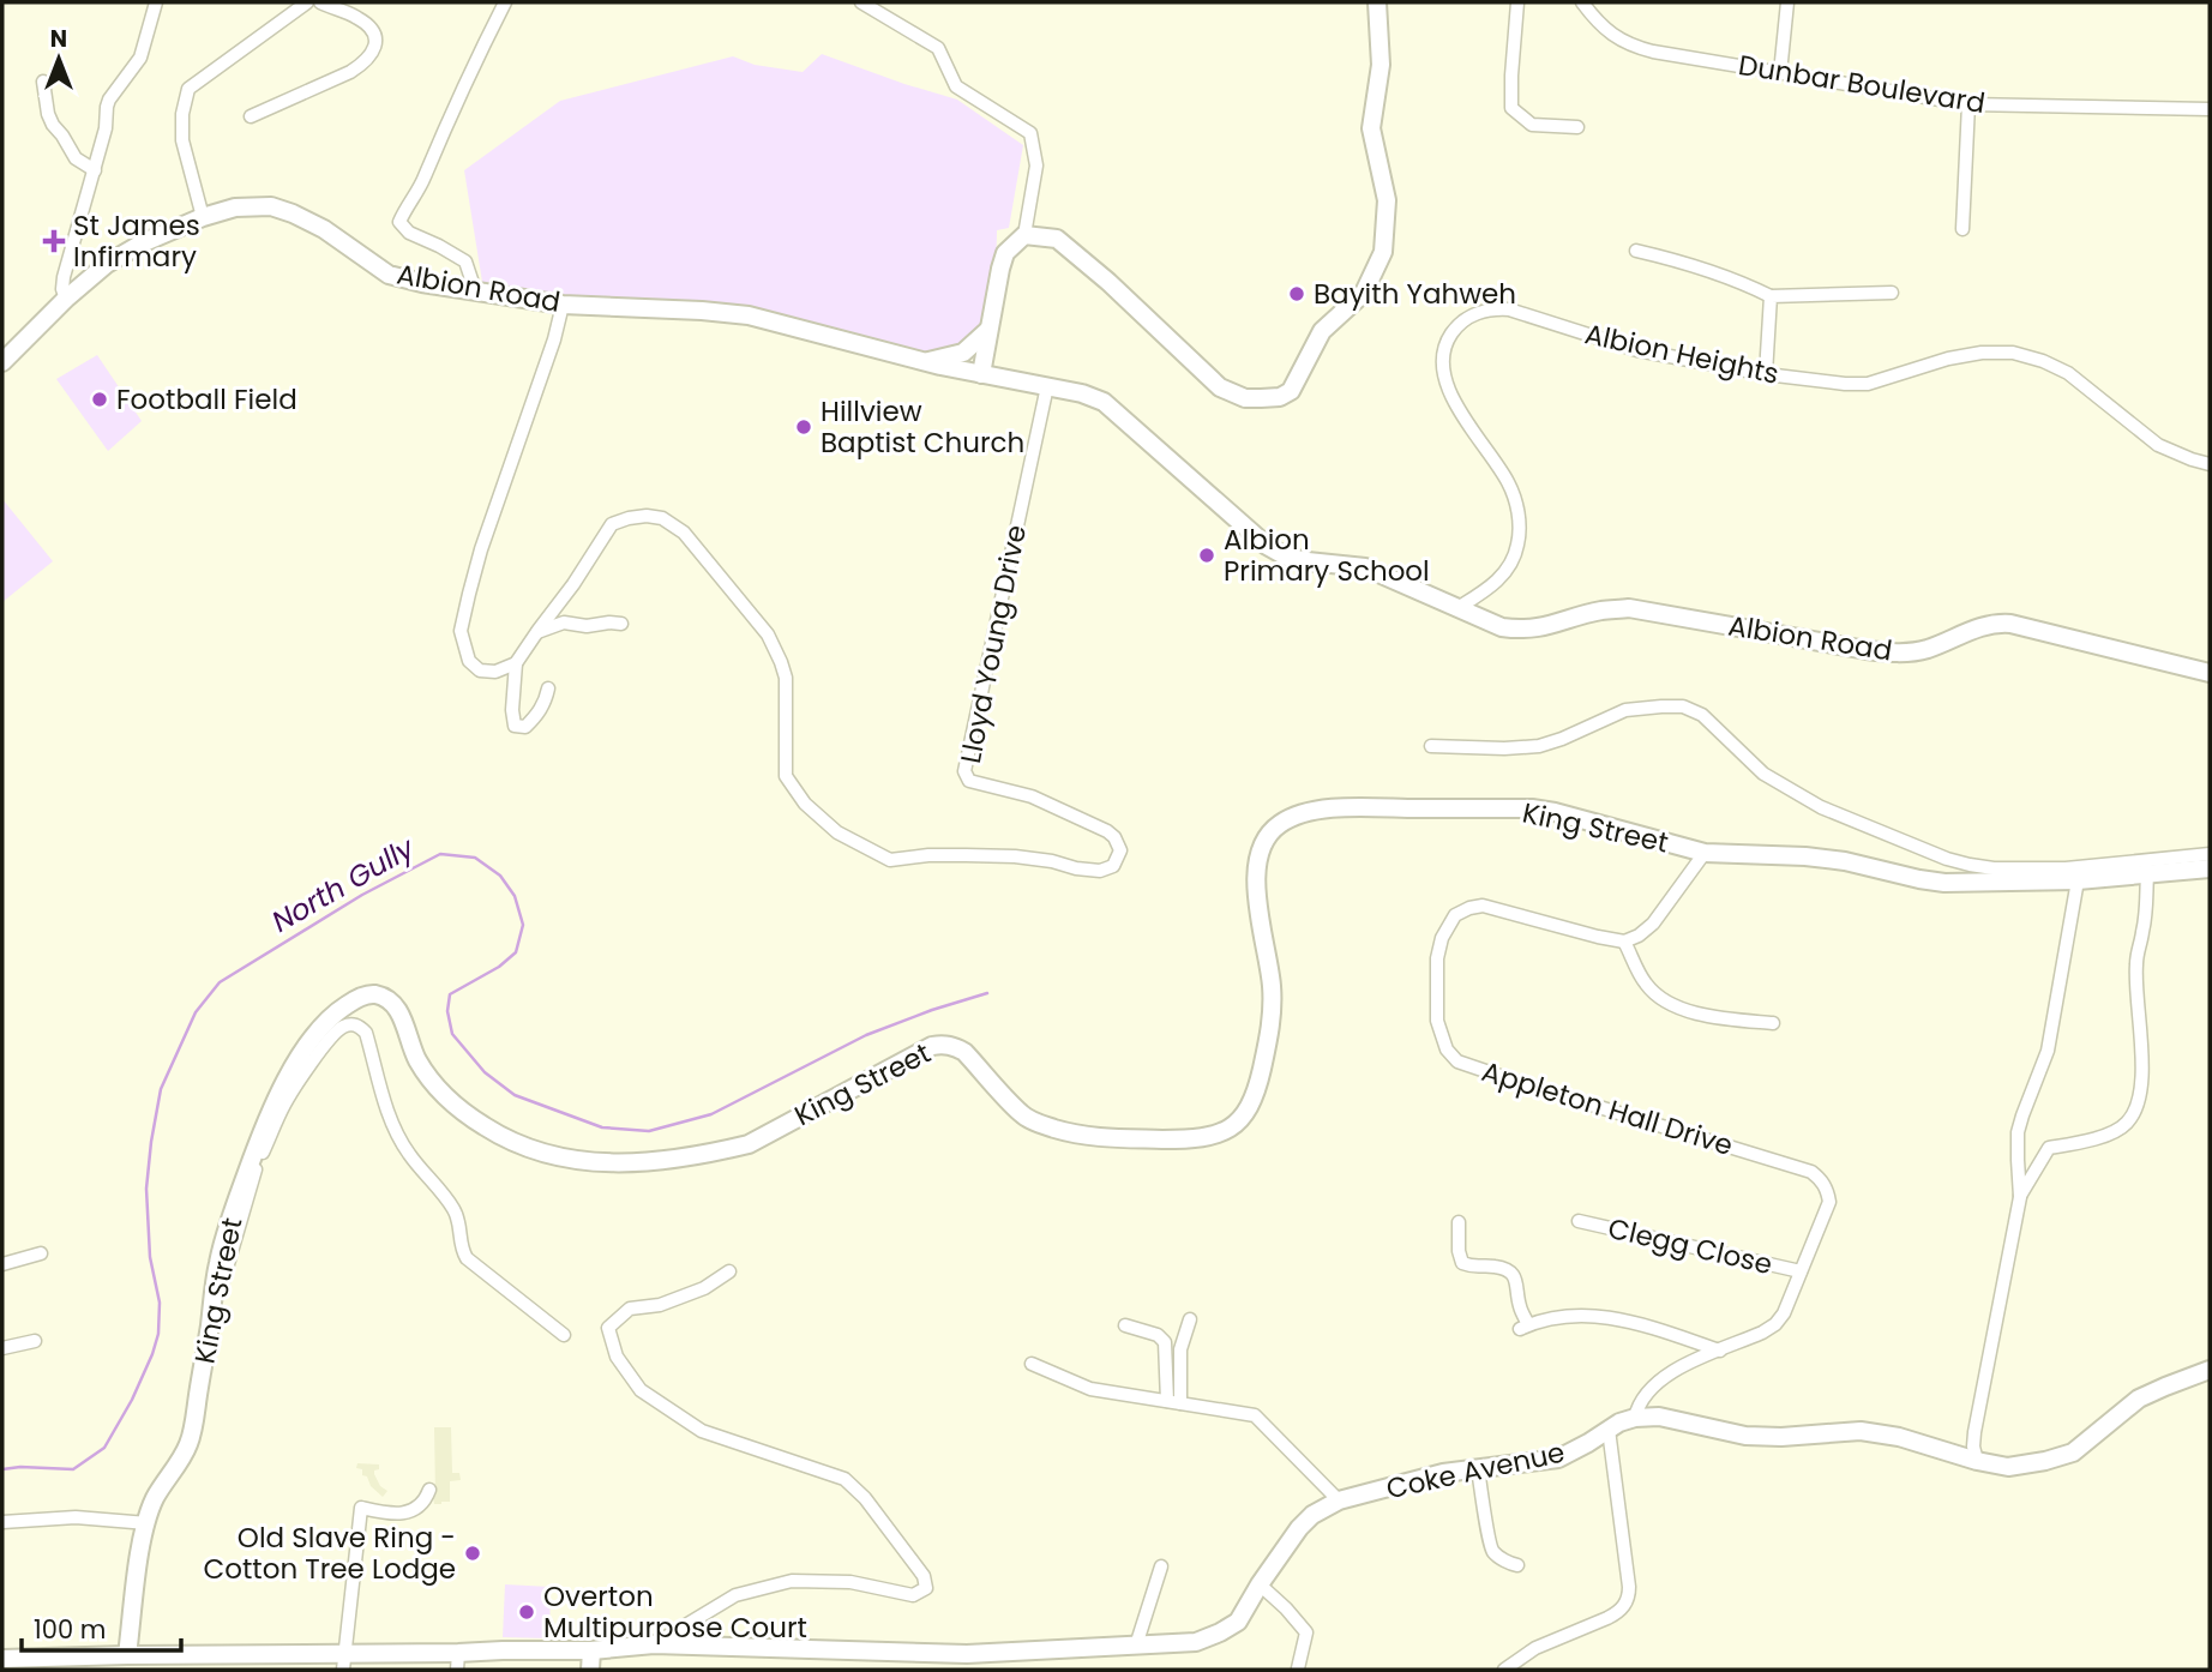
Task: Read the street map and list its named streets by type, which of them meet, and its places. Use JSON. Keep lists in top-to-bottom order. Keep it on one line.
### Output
{"streets":{"street":["Dunbar Boulevard","Albion Road","Albion Heights","Lloyd Young Drive","King Street","Appleton Hall Drive","Clegg Close","Coke Avenue"]},"crossings":[["Albion Road","Albion Heights"],["Albion Road","Lloyd Young Drive"],["King Street","Coke Avenue"],["Appleton Hall Drive","Clegg Close"],["Appleton Hall Drive","Coke Avenue"]],"water":["North Gully"],"places":{"health":["St James Infirmary"],"other":["Bayith Yahweh","Football Field","Hillview Baptist Church","Albion Primary School","Old Slave Ring - Cotton Tree Lodge","Overton Multipurpose Court"]},"scale_bar":"100 m","north":"top"}
